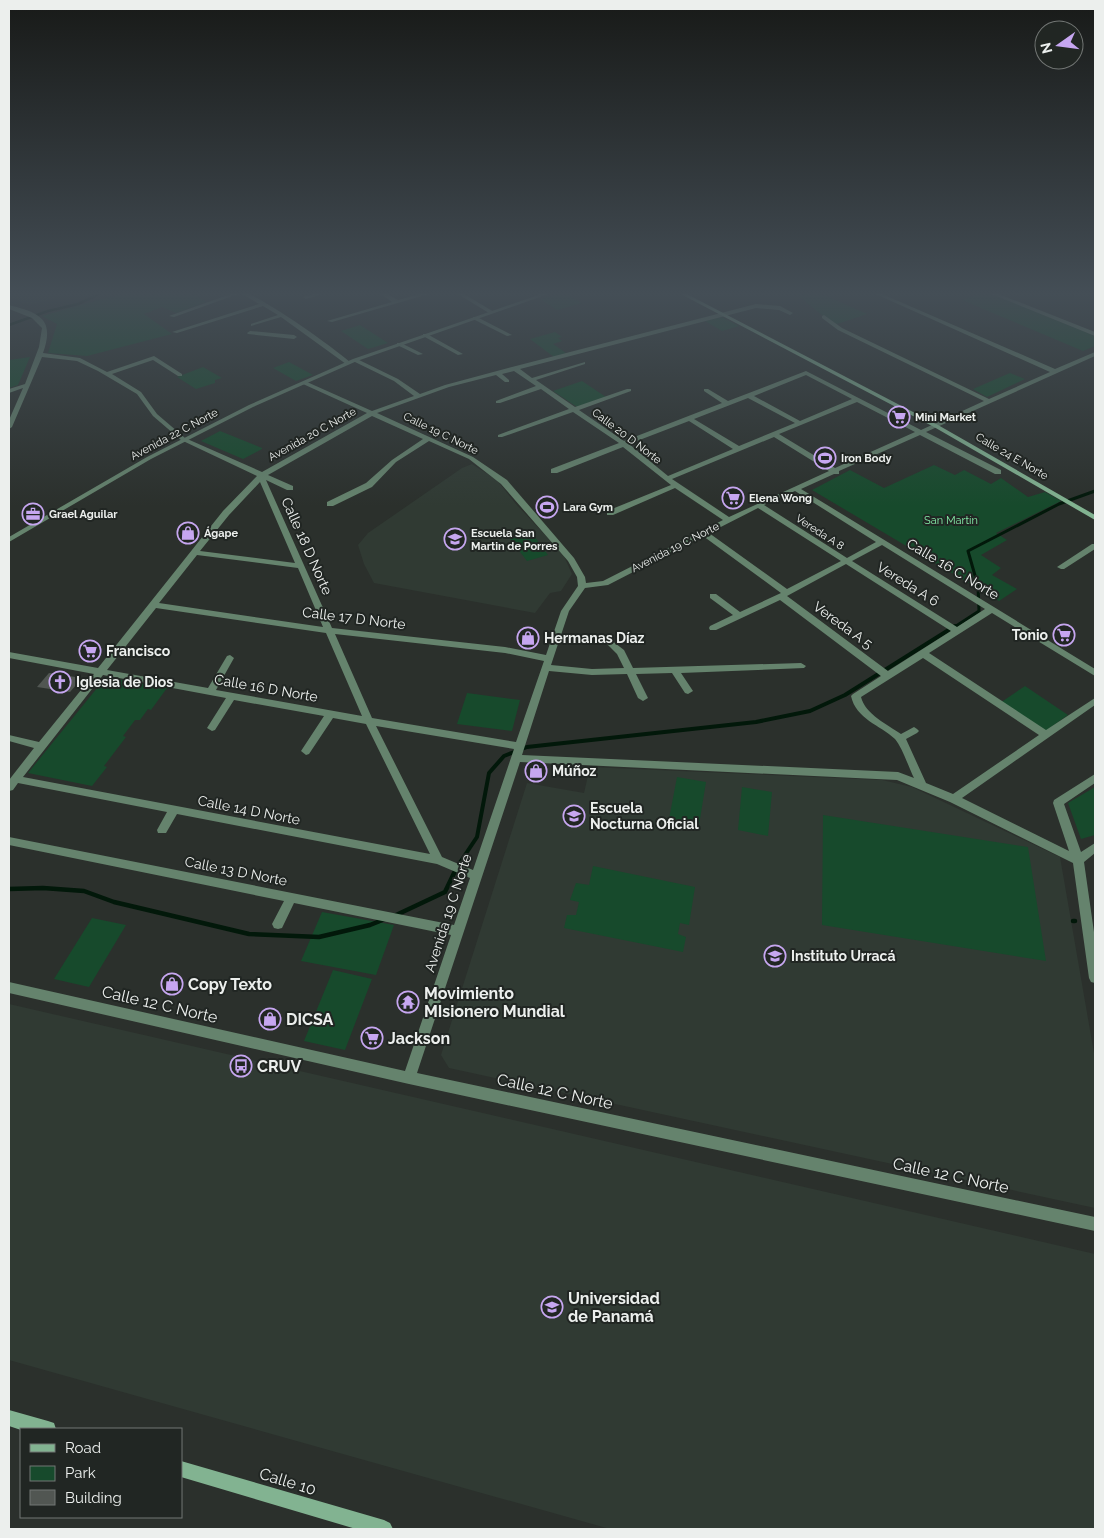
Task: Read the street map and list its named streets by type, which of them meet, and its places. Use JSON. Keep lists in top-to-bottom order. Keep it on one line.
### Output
{"streets":{"main road":["Calle 24 E Norte","Calle 10"],"street":["Calle 19 C Norte","Avenida 22 C Norte","Avenida 20 C Norte","Calle 20 D Norte","Vereda A 8","Calle 18 D Norte","Avenida 19 C Norte","Calle 16 C Norte","Vereda A 6","Calle 17 D Norte","Vereda A 5","Calle 16 D Norte","Calle 14 D Norte","Calle 13 D Norte","Calle 12 C Norte"]},"crossings":[["Calle 19 C Norte","Avenida 22 C Norte"],["Calle 19 C Norte","Avenida 20 C Norte"],["Calle 19 C Norte","Avenida 19 C Norte"],["Avenida 20 C Norte","Calle 20 D Norte"],["Avenida 20 C Norte","Calle 18 D Norte"],["Avenida 20 C Norte","Calle 17 D Norte"],["Avenida 20 C Norte","Calle 16 D Norte"],["Avenida 20 C Norte","Calle 14 D Norte"],["Calle 20 D Norte","Avenida 19 C Norte"],["Calle 24 E Norte","Avenida 19 C Norte"],["Vereda A 8","Avenida 19 C Norte"],["Vereda A 8","Vereda A 6"],["Calle 18 D Norte","Calle 17 D Norte"],["Calle 18 D Norte","Calle 16 D Norte"],["Calle 18 D Norte","Calle 14 D Norte"],["Avenida 19 C Norte","Calle 16 C Norte"],["Avenida 19 C Norte","Vereda A 5"],["Avenida 19 C Norte","Calle 16 D Norte"],["Avenida 19 C Norte","Calle 14 D Norte"],["Avenida 19 C Norte","Calle 13 D Norte"],["Avenida 19 C Norte","Calle 12 C Norte"]],"parks":["San Martín"],"places":{"supermarket":["Mini Market","Elena Wong","Tonio","Francisco","Jackson"],"sports":["Iron Body","Lara Gym"],"office":["Grael Aguilar"],"shop":["Ágape","Hermanas Díaz","Múñoz","Copy Texto","DICSA"],"school or university":["Escuela San Martin de Porres","Escuela Nocturna Oficial","Instituto Urracá","Universidad de Panamá"],"church":["Iglesia de Dios"],"temple":["Movimiento MIsionero Mundial"],"bus stop":["CRUV"]},"legend":["Road","Park","Building"],"north":"left"}
